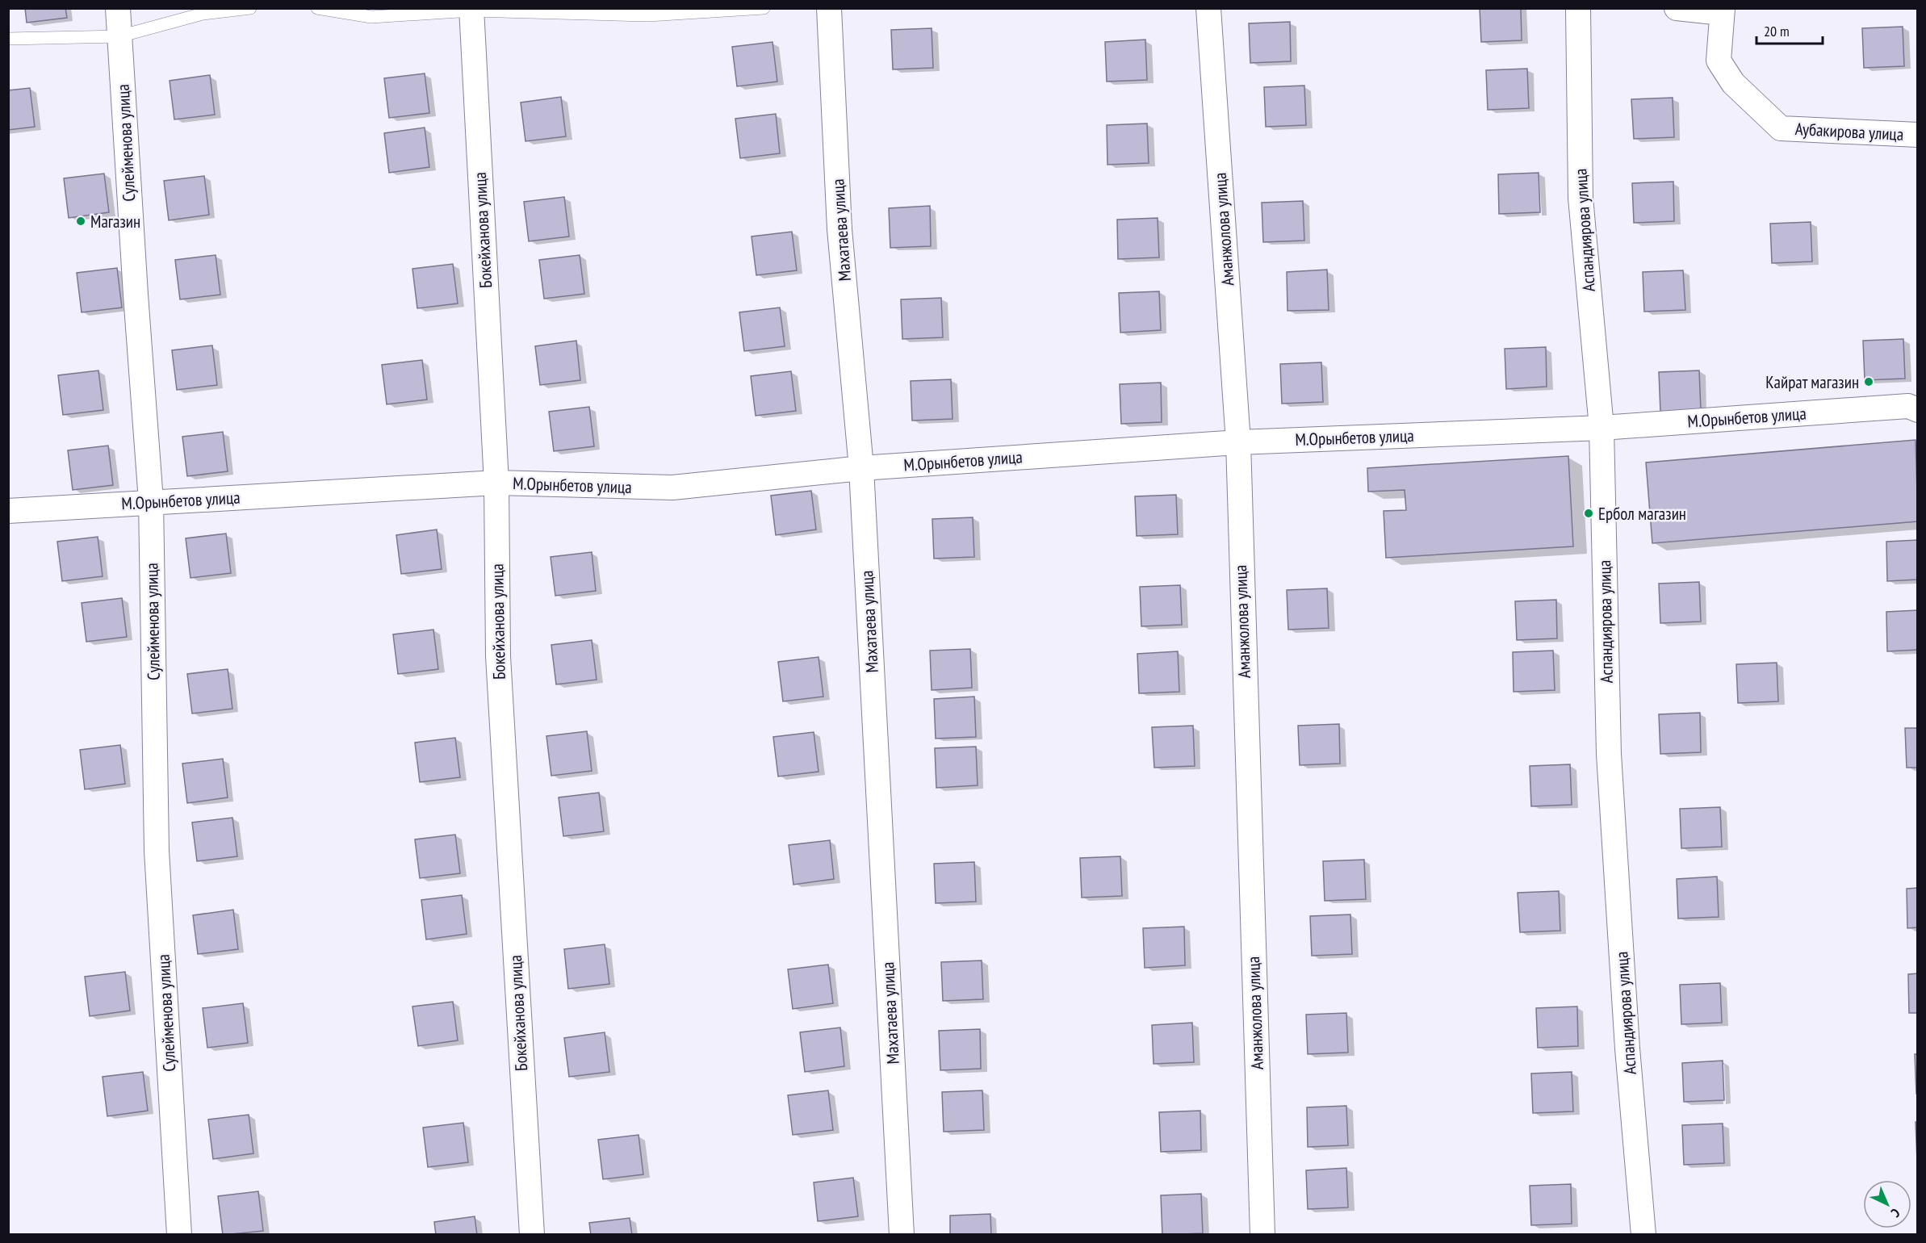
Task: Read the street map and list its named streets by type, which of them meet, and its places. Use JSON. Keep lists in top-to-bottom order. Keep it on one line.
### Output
{"streets":{"street":["Аубакирова улица","Сулейменова улица","Аманжолова улица","Бокейханова улица","Махатаева улица","Аспандиярова улица","М.Орынбетов улица"]},"crossings":[["Сулейменова улица","М.Орынбетов улица"],["Аманжолова улица","М.Орынбетов улица"],["Бокейханова улица","М.Орынбетов улица"],["Махатаева улица","М.Орынбетов улица"],["Аспандиярова улица","М.Орынбетов улица"]],"places":["Магазин","Кайрат магазин","Ербол магазин"],"scale_bar":"20 m","north":"bottom right"}
